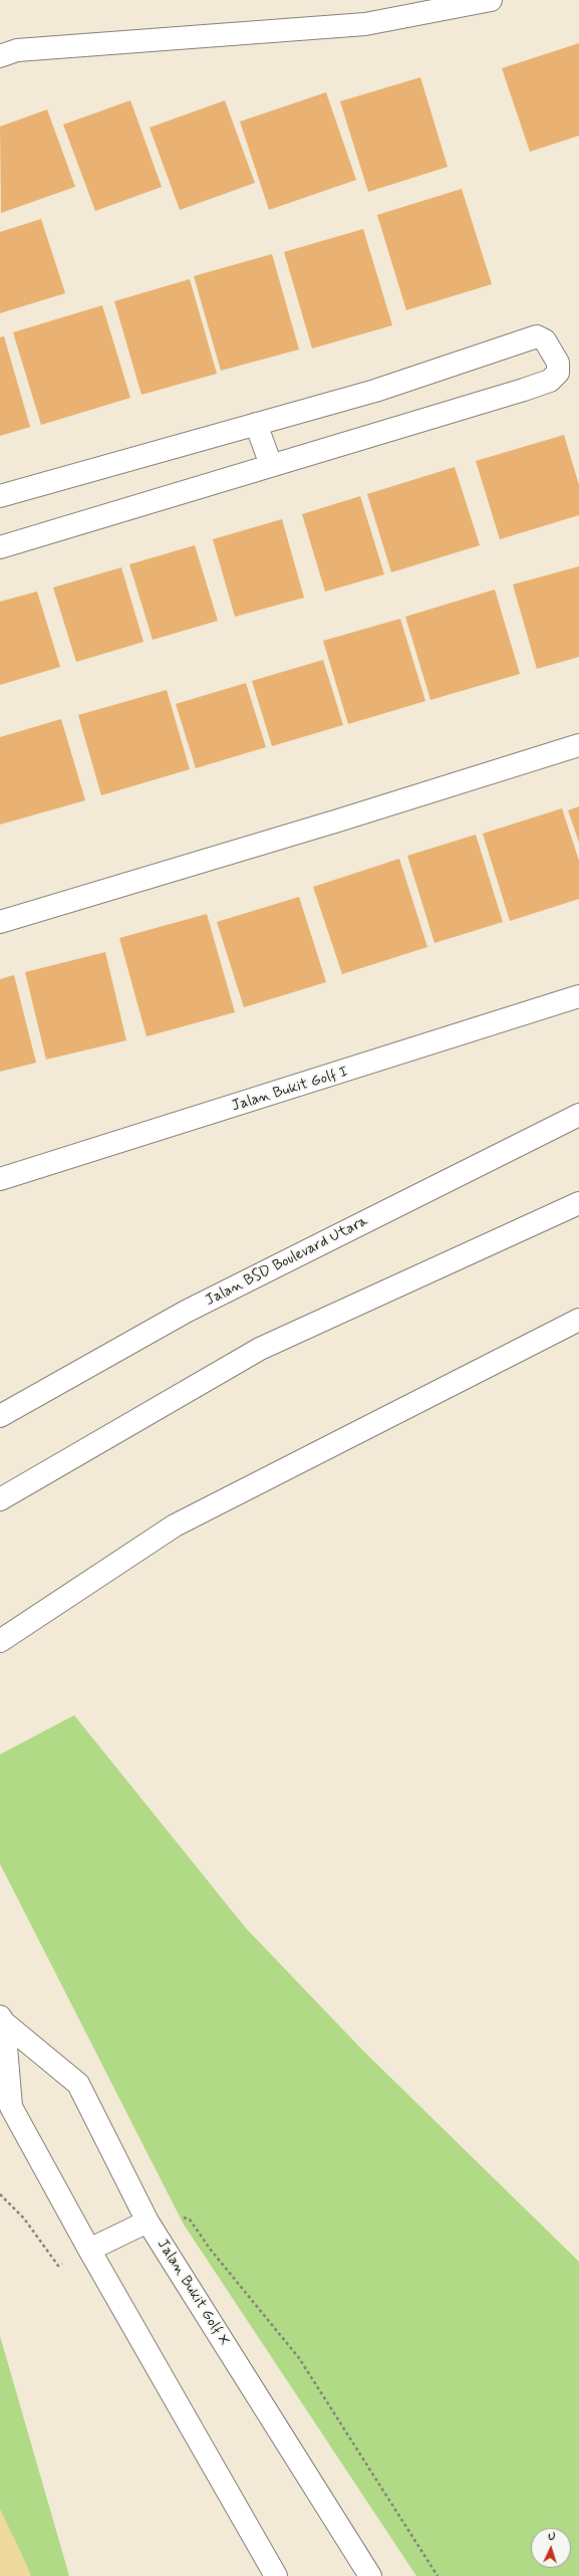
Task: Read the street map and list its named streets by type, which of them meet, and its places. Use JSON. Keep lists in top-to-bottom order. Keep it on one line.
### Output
{"streets":{"street":["Jalan Bukit Golf I","Jalan BSD Boulevard Utara","Jalan Bukit Golf X"]},"north":"top"}
